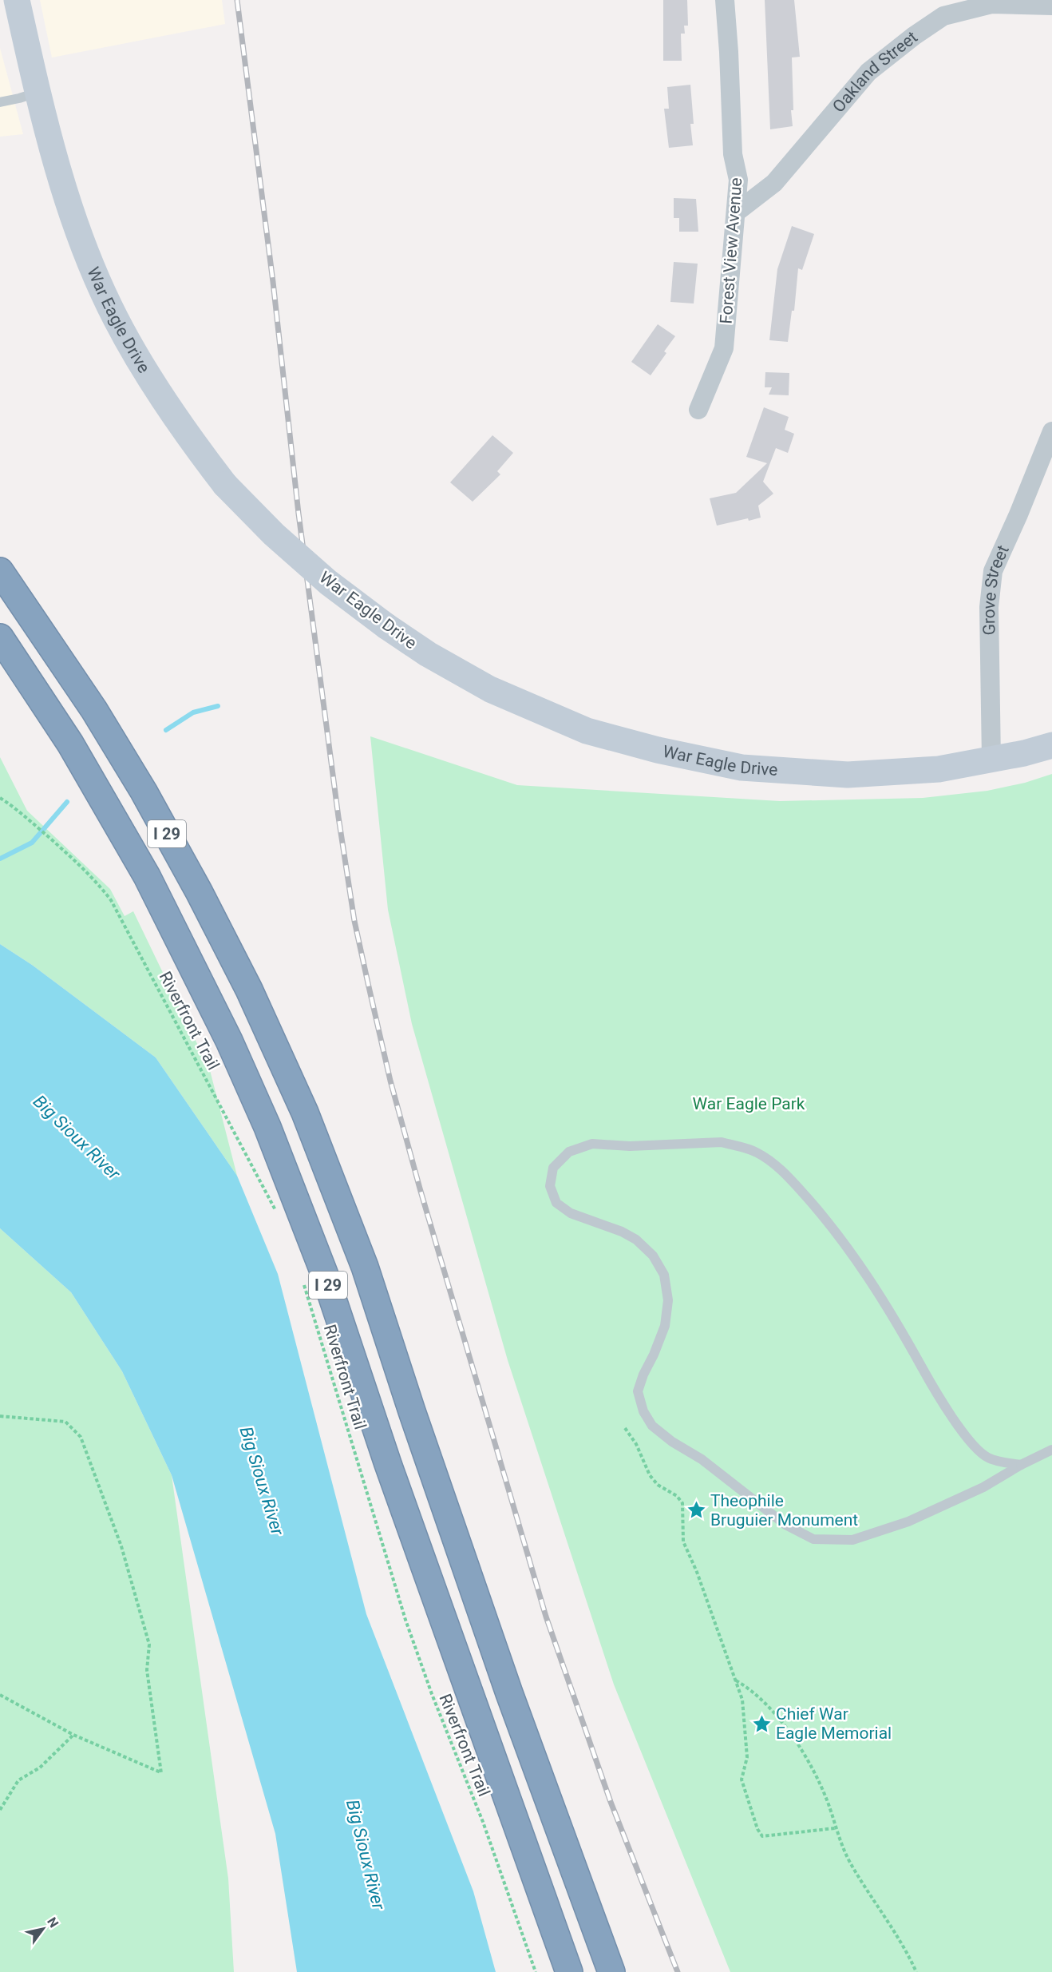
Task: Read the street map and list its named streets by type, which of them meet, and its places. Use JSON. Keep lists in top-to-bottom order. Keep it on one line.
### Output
{"streets":{"highway":["I 29"],"main road":["War Eagle Drive"],"street":["Oakland Street","Forest View Avenue","Grove Street"],"path":["Riverfront Trail"]},"crossings":[["Oakland Street","Forest View Avenue"],["War Eagle Drive","Grove Street"]],"water":["Big Sioux River"],"parks":["War Eagle Park"],"places":{"place":["Theophile Bruguier Monument","Chief War Eagle Memorial"]},"north":"top right"}
